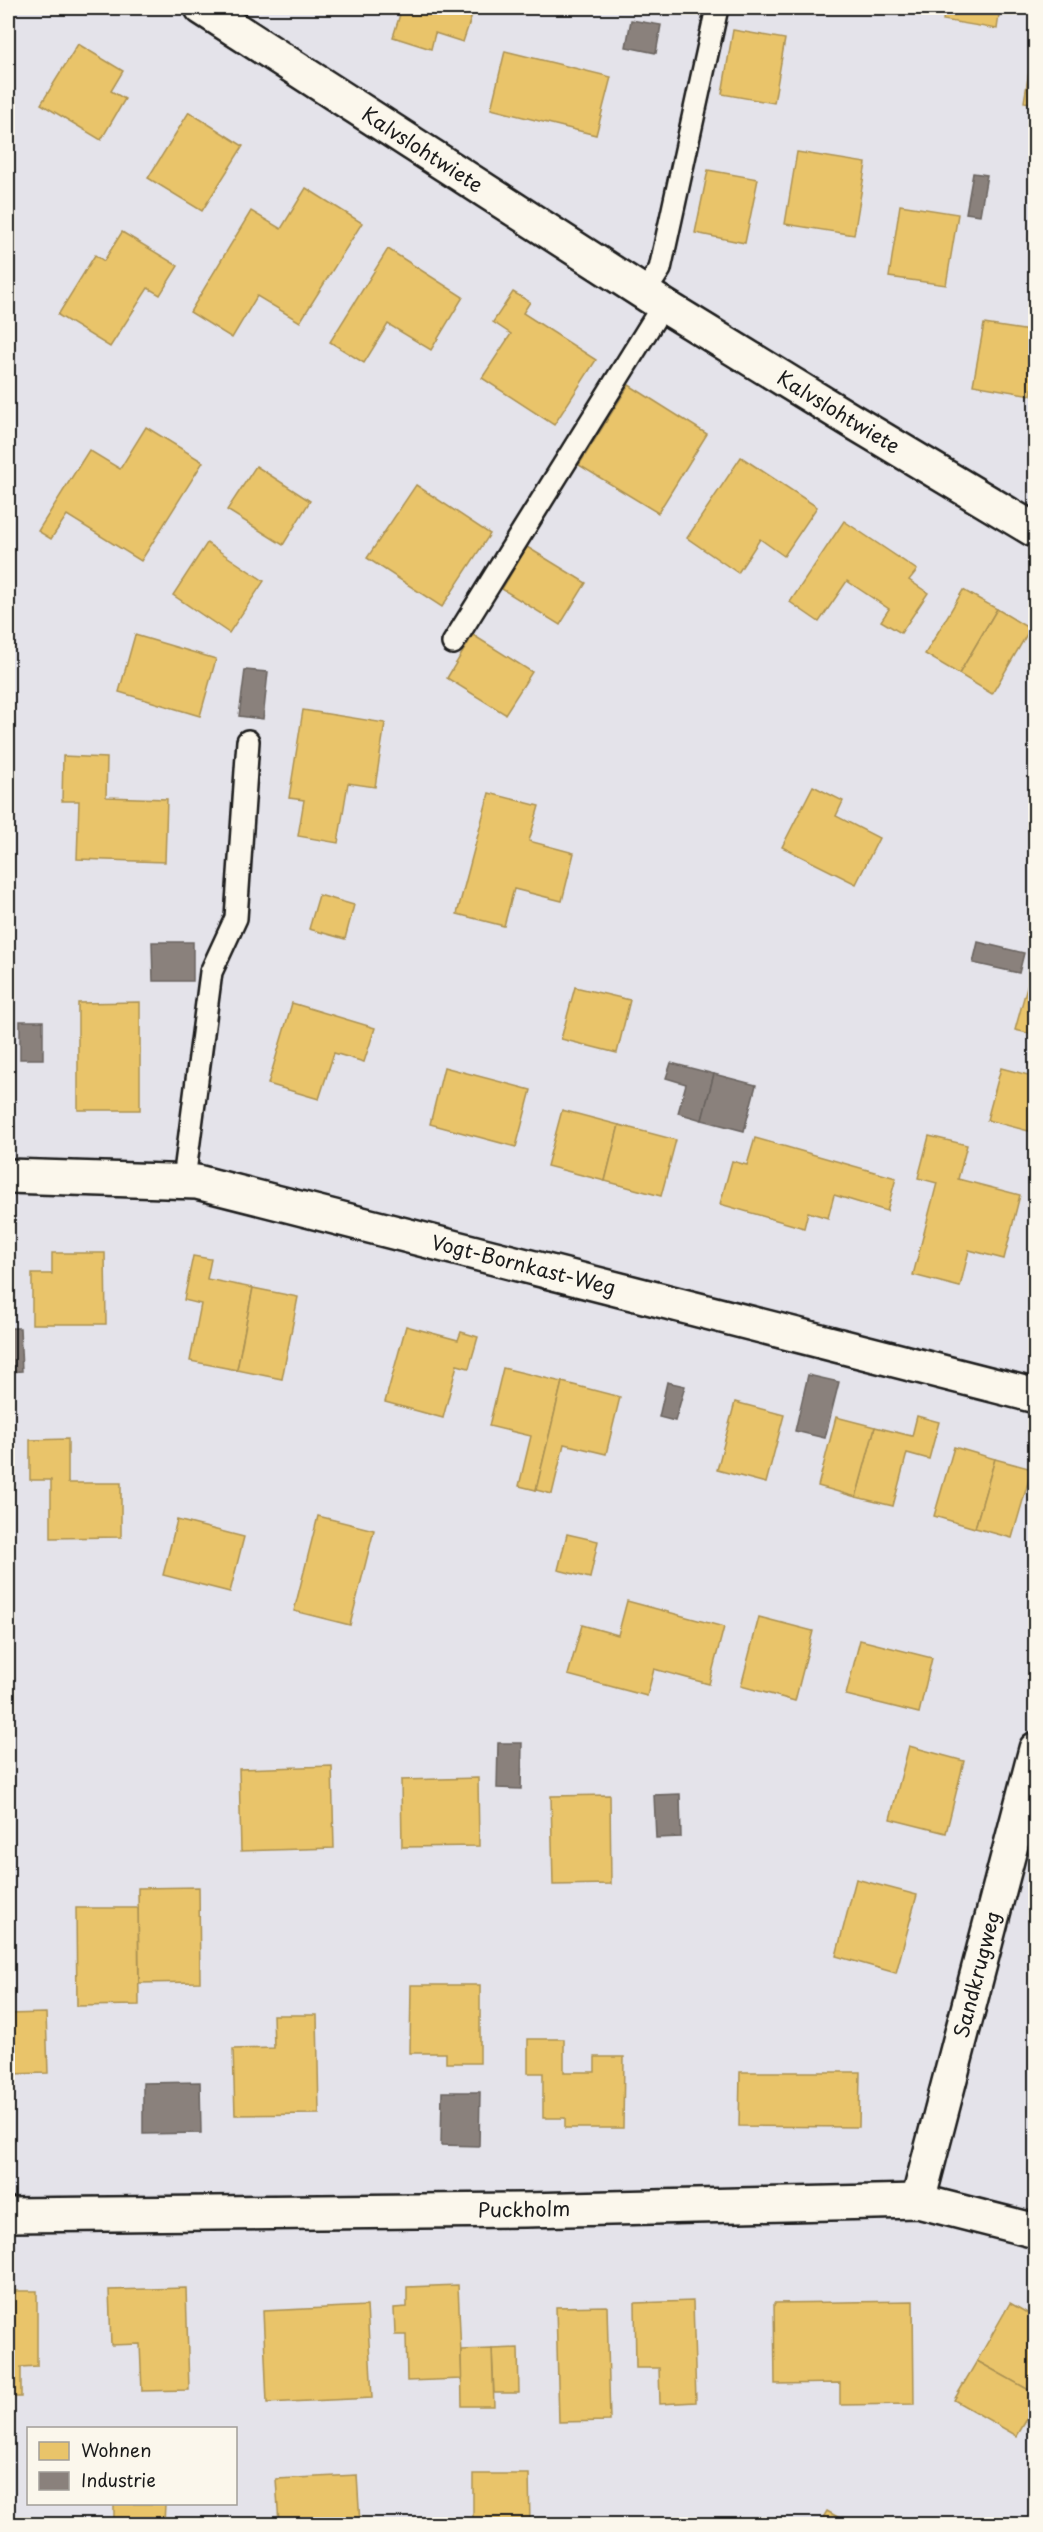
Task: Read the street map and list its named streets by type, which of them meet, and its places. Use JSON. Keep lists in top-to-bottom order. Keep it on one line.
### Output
{"streets":{"street":["Kalvslohtwiete","Vogt-Bornkast-Weg","Sandkrugweg","Puckholm"]},"crossings":[["Sandkrugweg","Puckholm"]],"legend":["Wohnen","Industrie"]}
